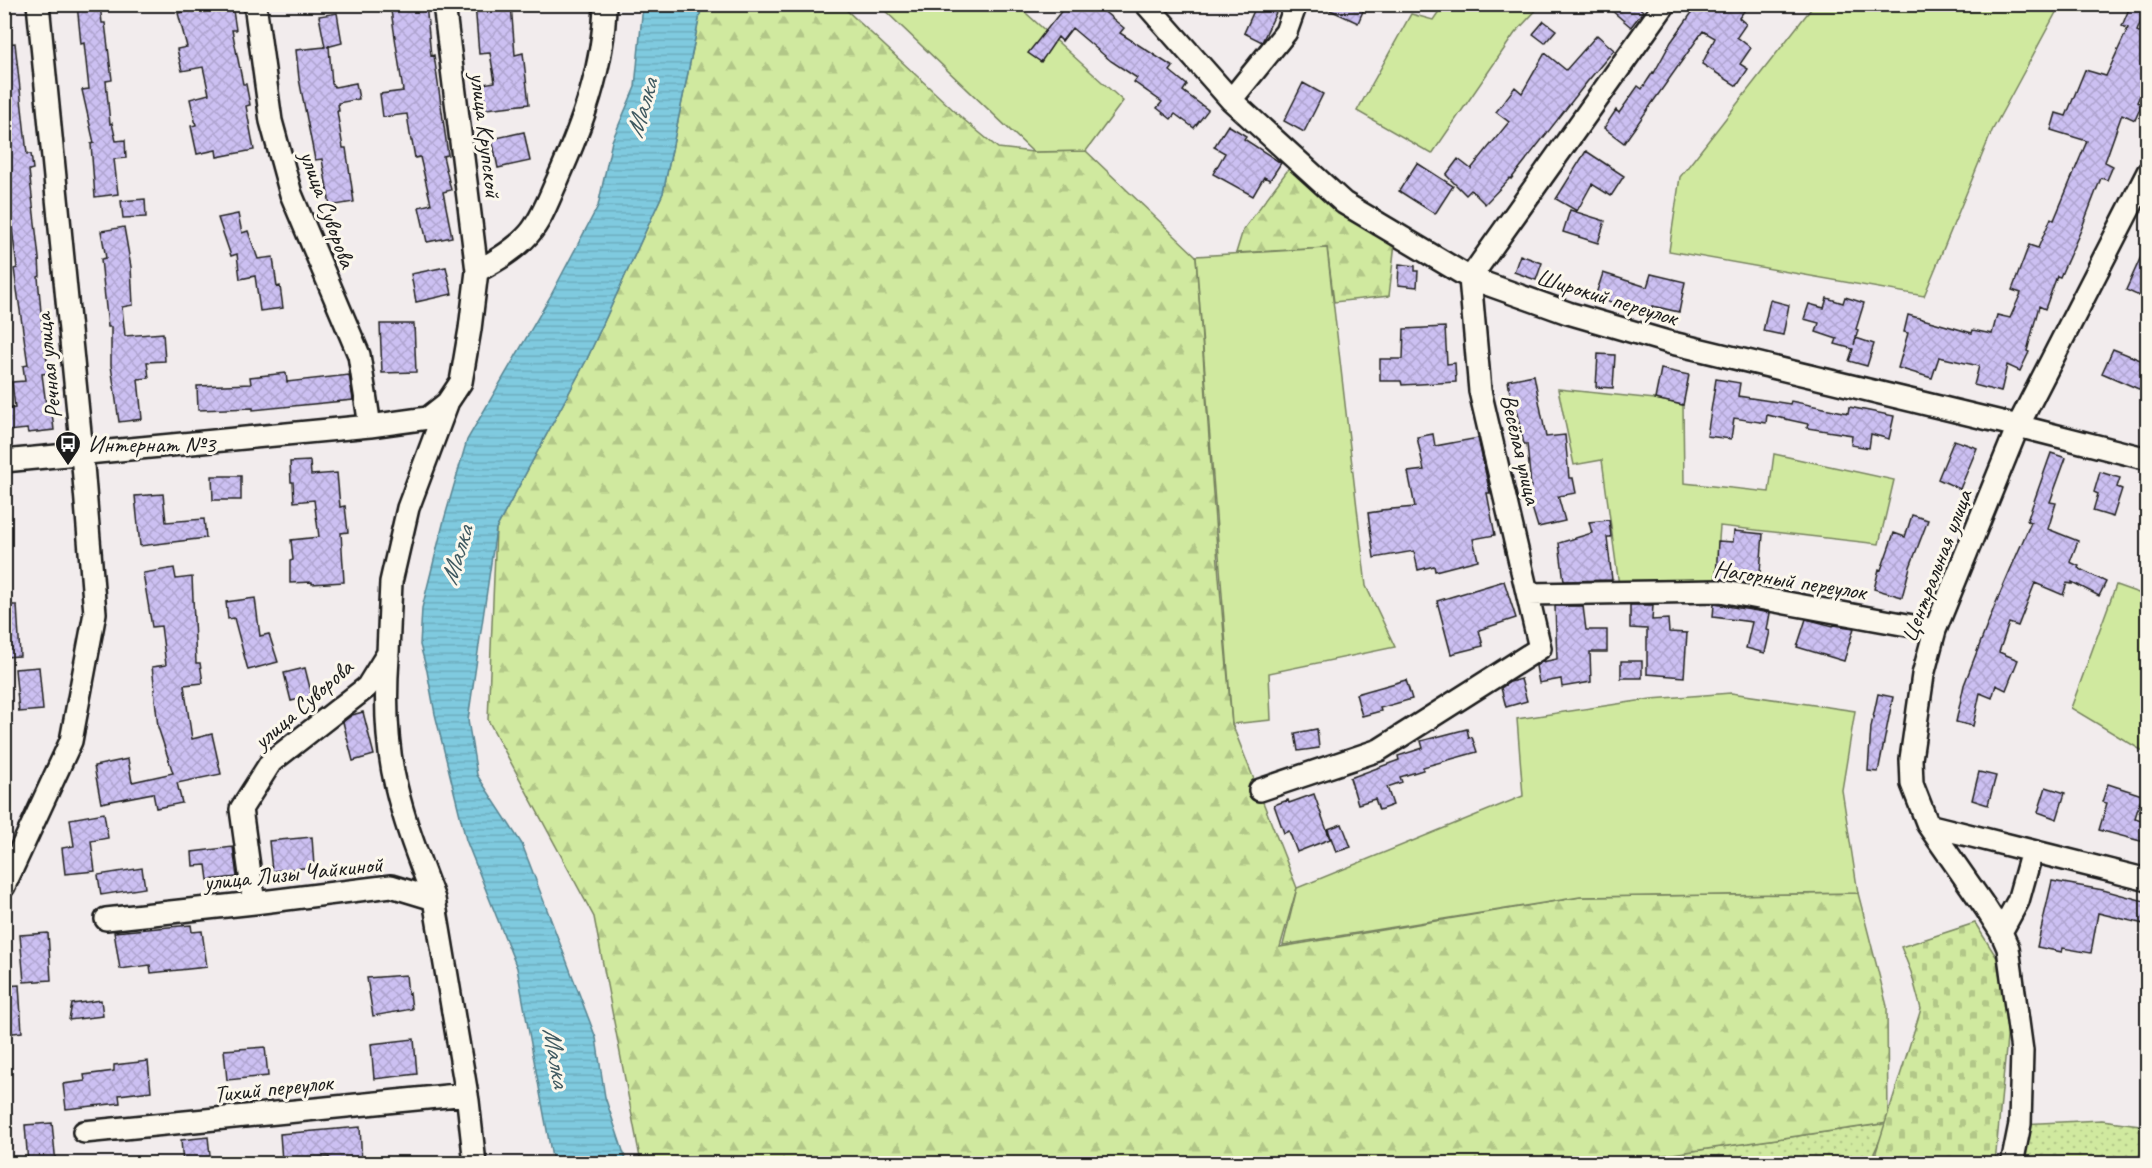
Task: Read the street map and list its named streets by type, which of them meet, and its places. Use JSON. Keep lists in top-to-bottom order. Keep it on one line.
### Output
{"streets":{"street":["улица Крупской","улица Суворова","Широкий переулок","Речная улица","Весёлая улица","Центральная улица","Нагорный переулок","улица Лизы Чайкиной","Тихий переулок"]},"crossings":[["улица Крупской","улица Суворова"],["улица Суворова","улица Лизы Чайкиной"],["Широкий переулок","Весёлая улица"],["Широкий переулок","Центральная улица"],["Весёлая улица","Нагорный переулок"],["Центральная улица","Нагорный переулок"]],"water":["Малка"],"places":{"bus stop":["Интернат №3"]}}
